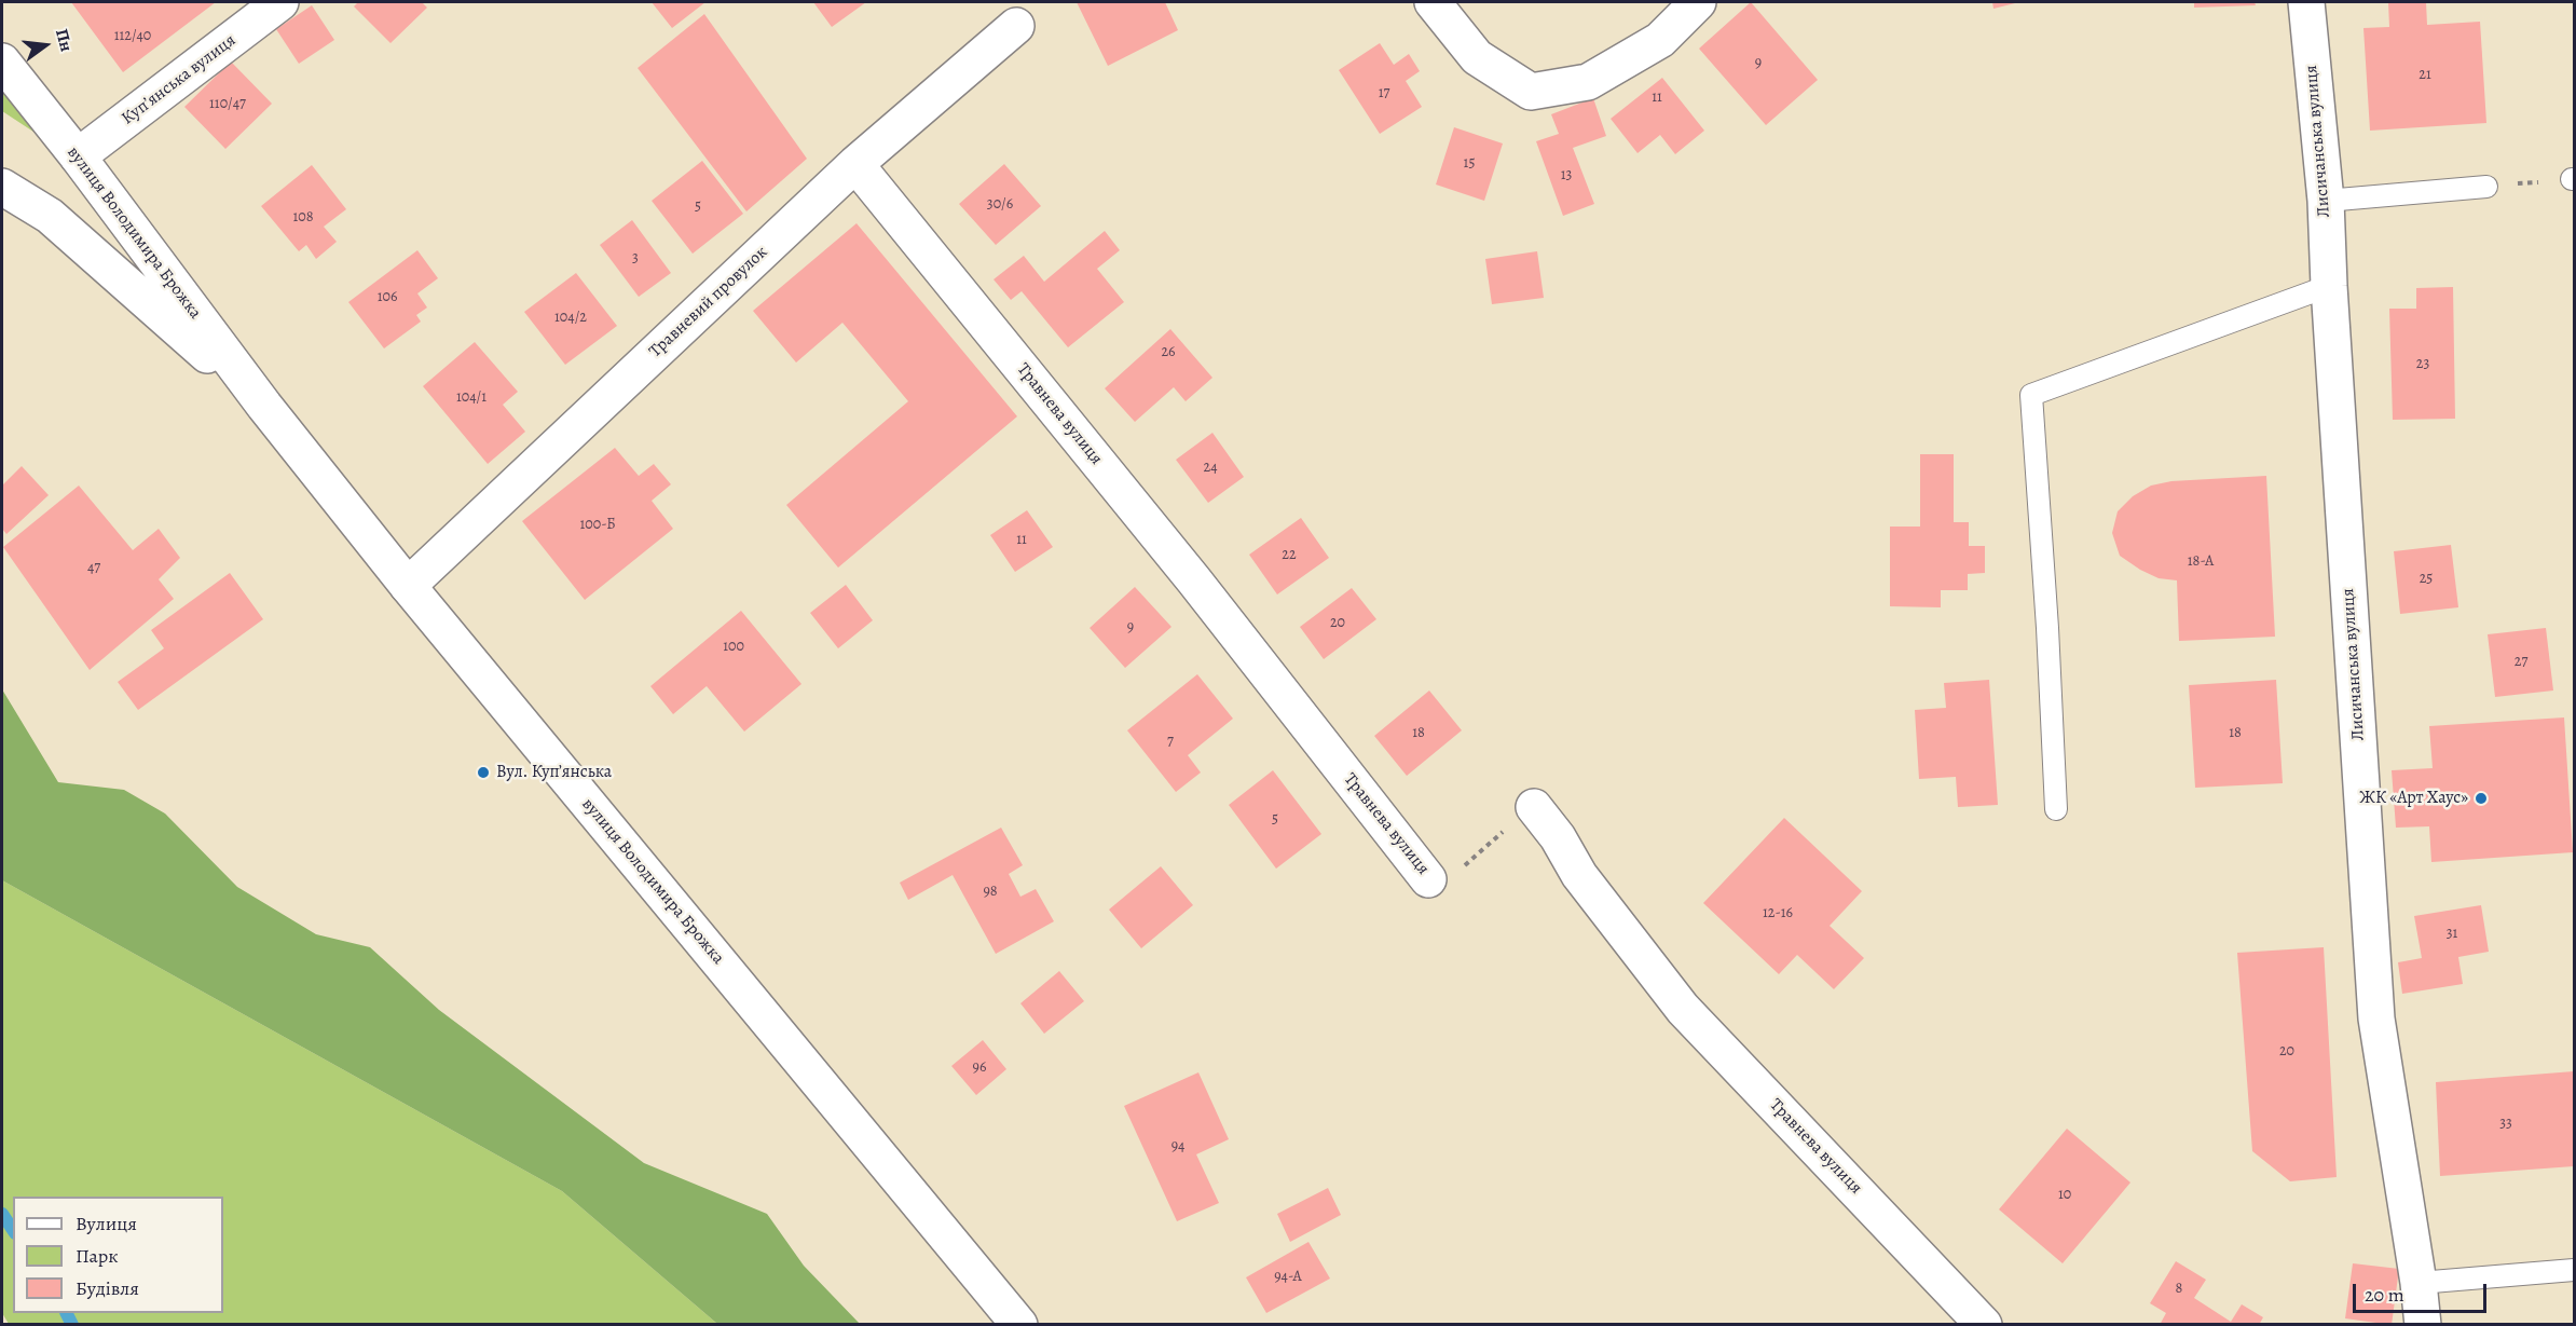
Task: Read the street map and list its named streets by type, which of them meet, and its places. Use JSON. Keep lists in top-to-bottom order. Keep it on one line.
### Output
{"streets":{"street":["Купʼянська вулиця","Лисичанська вулиця","вулиця Володимира Брожка","Травневий провулок","Травнева вулиця"]},"crossings":[["Купʼянська вулиця","вулиця Володимира Брожка"],["вулиця Володимира Брожка","Травневий провулок"],["Травневий провулок","Травнева вулиця"]],"places":["Вул. Куп’янська","ЖК «Арт Хаус»"],"house_numbers":["112/40","9","21","17","11","110/47","15","13","30/6","5","108","3","106","104/2","26","23","104/1","24","100-Б","11","22","18-А","47","25","20","9","100","27","18","18","7","5","98","12-16","31","20","96","33","94","10","94-А","8"],"legend":["Вулиця","Парк","Будівля"],"scale_bar":"20 m","north":"right"}
